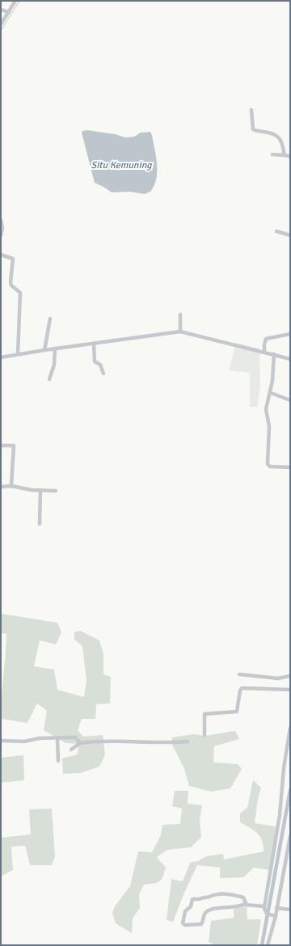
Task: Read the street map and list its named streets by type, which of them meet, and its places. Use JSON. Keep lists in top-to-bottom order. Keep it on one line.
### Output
{"water":["Situ Kemuning"]}
